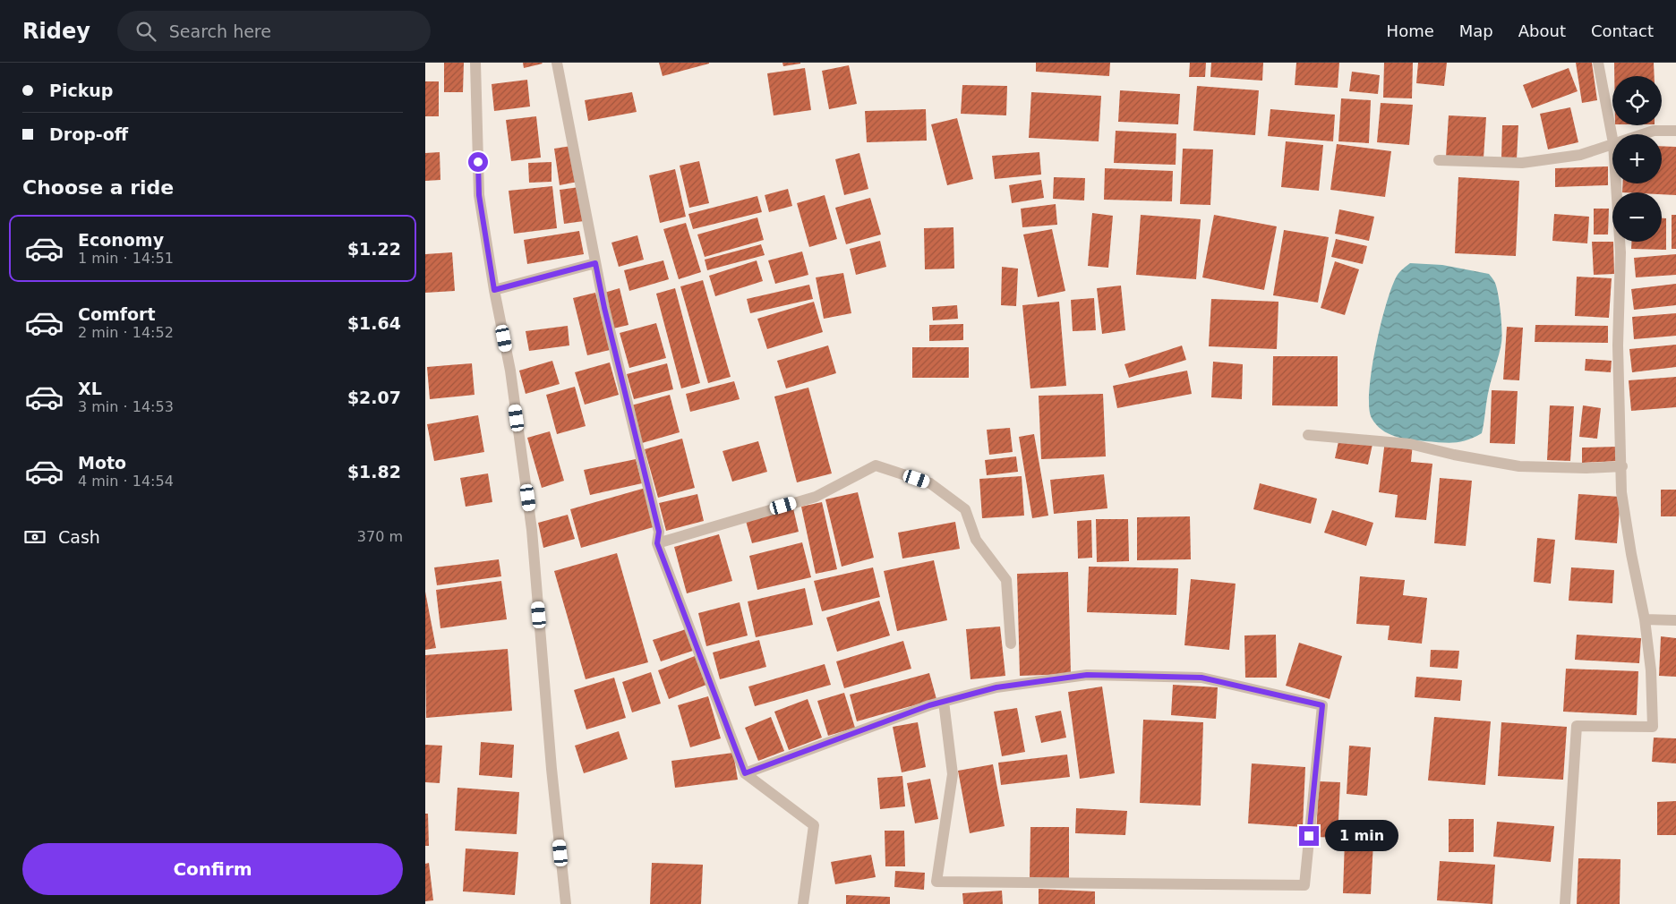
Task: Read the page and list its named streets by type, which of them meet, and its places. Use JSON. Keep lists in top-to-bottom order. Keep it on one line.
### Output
{"page":{"header":"Ridey","search":"Search here","nav":["Home","Map","About","Contact"],"banner":["Pickup","Drop-off"],"map_buttons":["+","−"],"heading":"Choose a ride","list":[{"name":"Economy","note":"1 min · 14:51","value":"$1.22"},{"name":"Comfort","note":"2 min · 14:52","value":"$1.64"},{"name":"XL","note":"3 min · 14:53","value":"$2.07"},{"name":"Moto","note":"4 min · 14:54","value":"$1.82"}],"pay":["Cash","370 m"],"bubble":"1 min","buttons":"Confirm"}}
